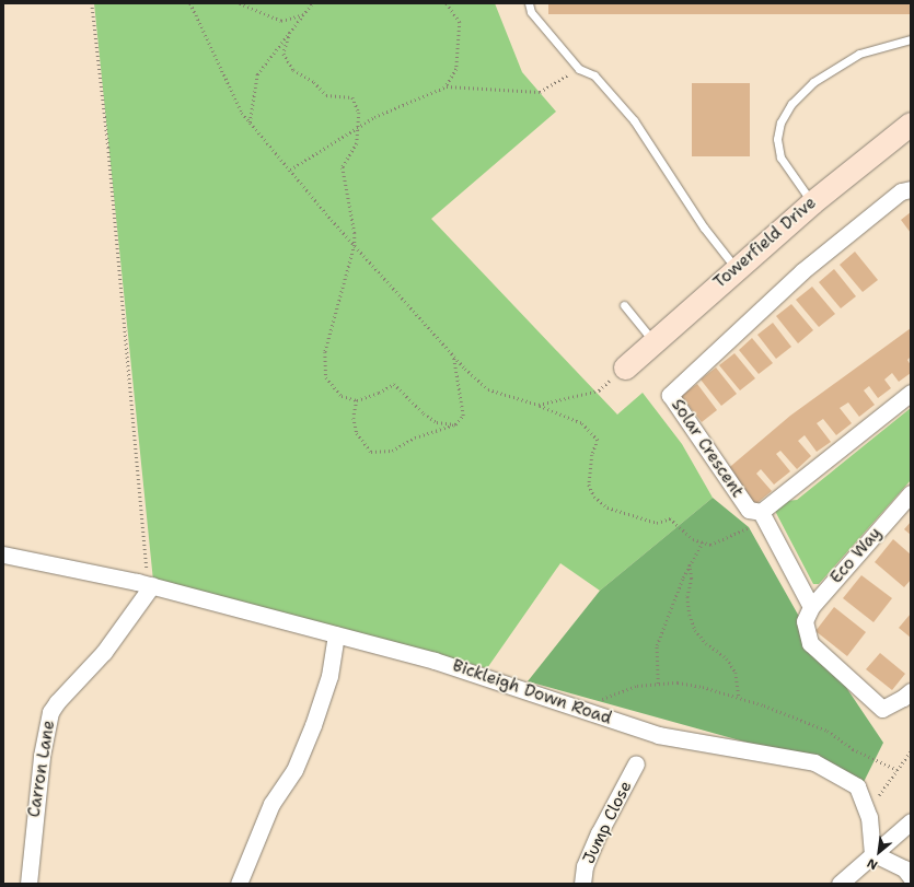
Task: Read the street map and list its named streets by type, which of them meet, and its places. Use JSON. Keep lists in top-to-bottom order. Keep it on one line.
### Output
{"streets":{"street":["Towerfield Drive","Solar Crescent","Eco Way","Bickleigh Down Road","Carron Lane","Jump Close"]},"crossings":[["Bickleigh Down Road","Carron Lane"]],"north":"bottom left"}
